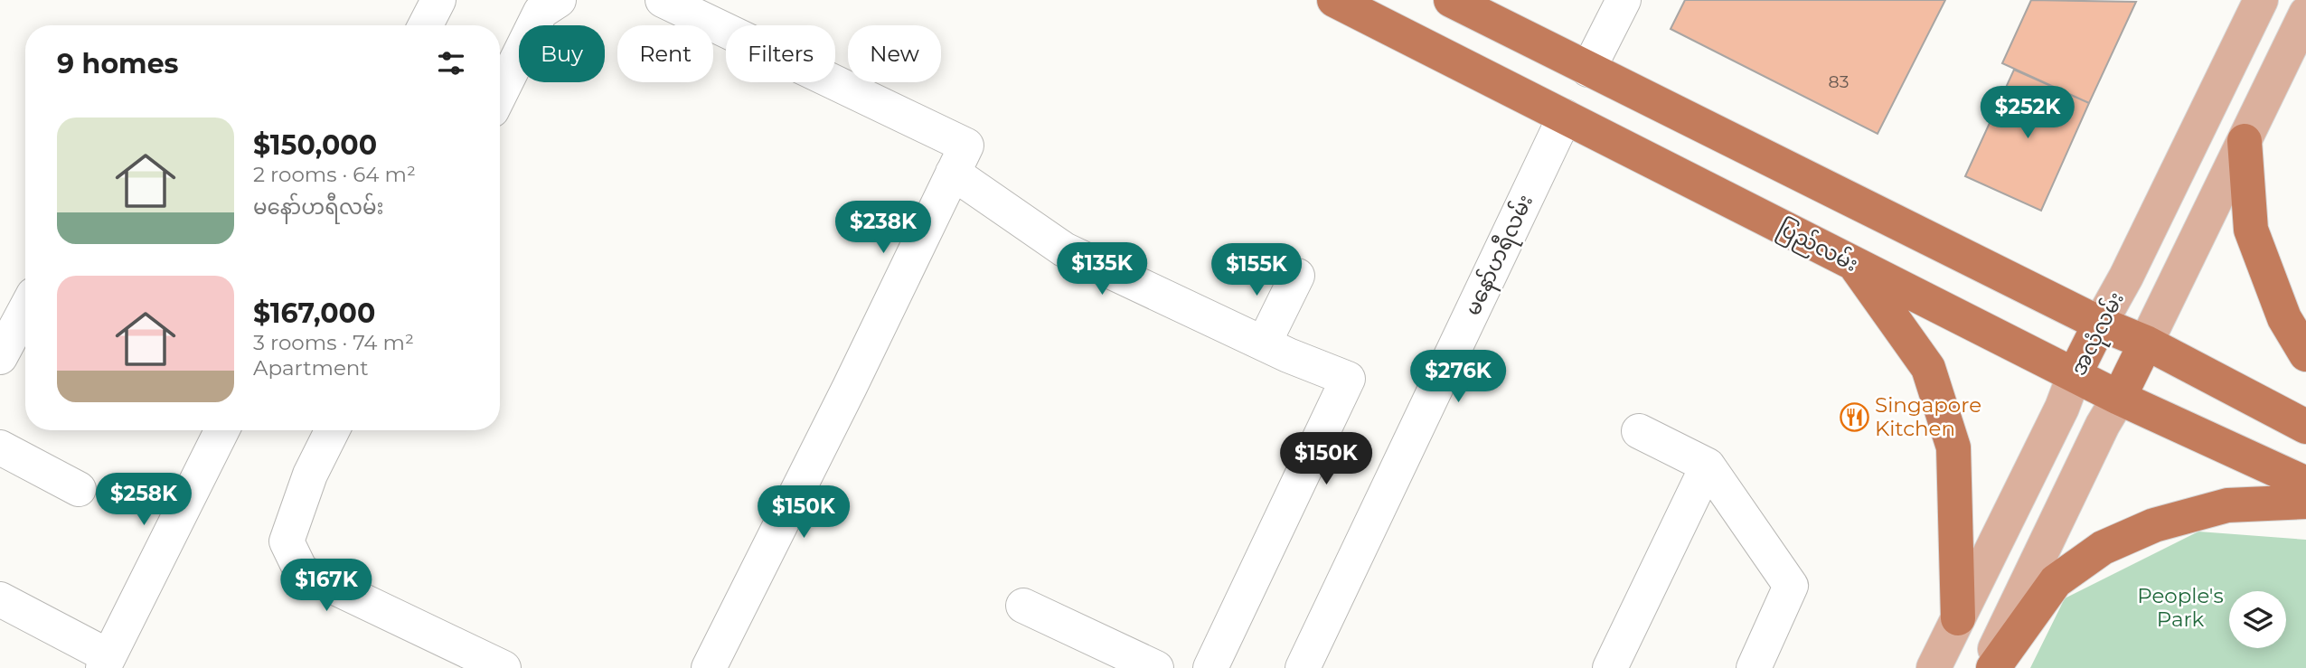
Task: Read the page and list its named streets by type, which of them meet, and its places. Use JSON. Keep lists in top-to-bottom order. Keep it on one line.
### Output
{"streets":{"highway":["ပြည်လမ်း","အလုံလမ်း"],"street":["မနော်ဟရီလမ်း"]},"crossings":[["ပြည်လမ်း","မနော်ဟရီလမ်း"],["ပြည်လမ်း","အလုံလမ်း"]],"parks":["People's Park"],"places":{"restaurant":["Singapore Kitchen"]},"house_numbers":["83"],"page":{"chip":["Buy","Rent","Filters","New"],"heading":"9 homes","price":["$252K","$238K","$135K","$155K","$276K","$150K","$258K","$150K","$167K"],"list":[{"name":"$150,000","note":"2 rooms · 64 m² · မနော်ဟရီလမ်း"},{"name":"$167,000","note":"3 rooms · 74 m² · Apartment"}]}}
